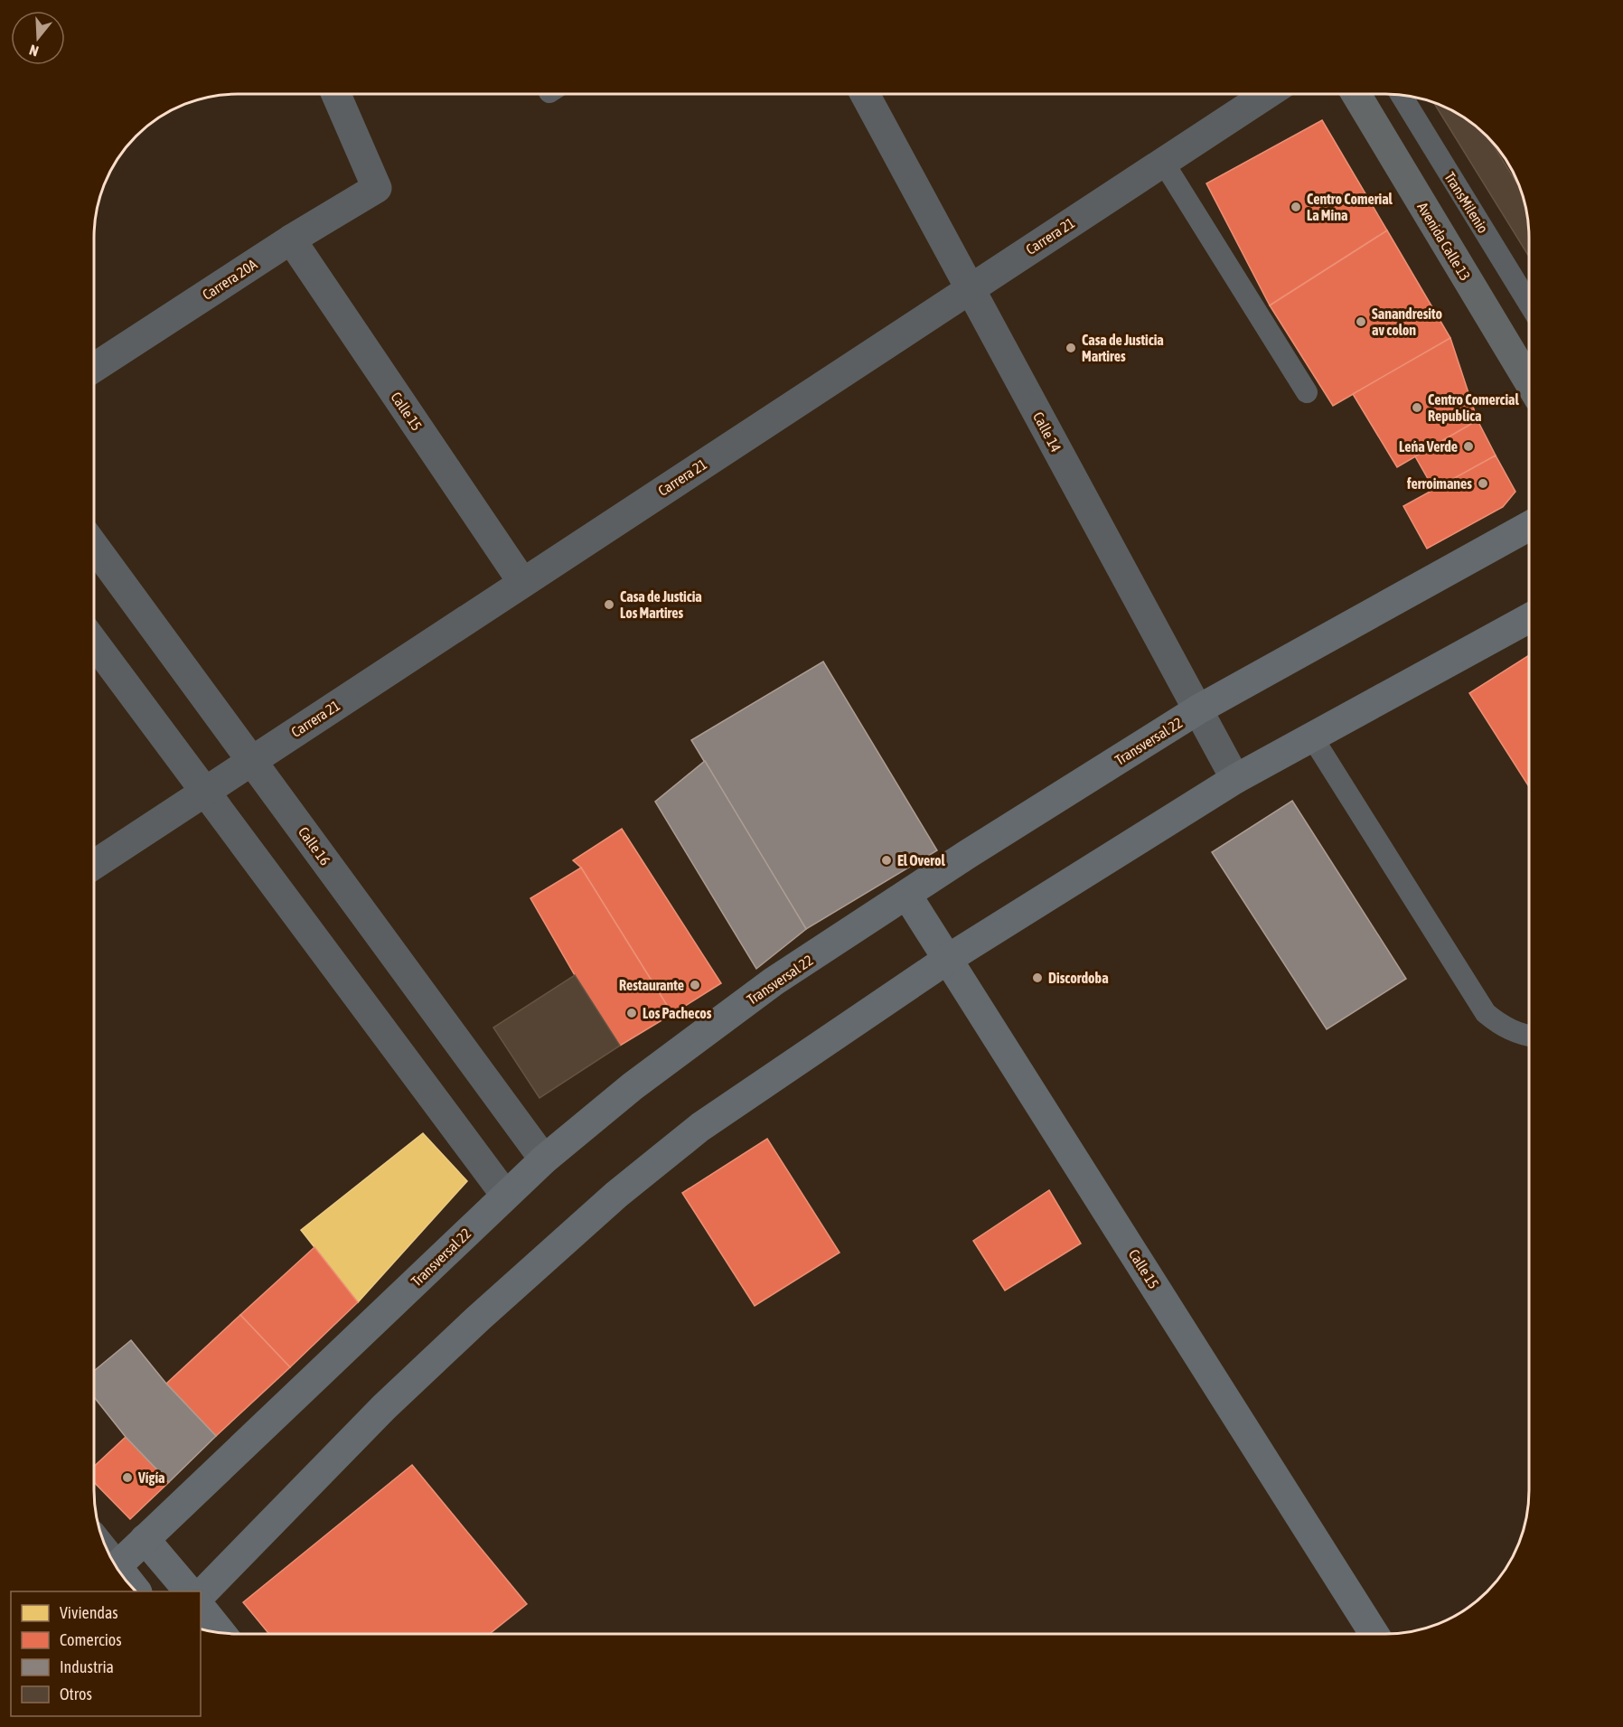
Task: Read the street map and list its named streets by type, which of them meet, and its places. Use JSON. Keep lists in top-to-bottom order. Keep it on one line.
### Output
{"streets":{"main road":["Avenida Calle 13"],"street":["Carrera 21","Carrera 20A","Calle 15","Calle 14","Transversal 22","Calle 16"],"lane":["TransMilenio"]},"crossings":[["Carrera 21","Calle 15"],["Carrera 21","Calle 14"],["Carrera 21","Calle 16"],["Carrera 20A","Calle 15"],["Calle 15","Transversal 22"],["Calle 14","Transversal 22"],["Transversal 22","Calle 16"]],"places":["Centro Comerial La Mina","Sanandresito av colon","Casa de Justicia Martires","Centro Comercial Republica","Leńa Verde","ferroimanes","Casa de Justicia Los Martires","El Overol","Discordoba","Restaurante","Los Pachecos","Vígía"],"legend":["Viviendas","Comercios","Industria","Otros"],"north":"bottom"}
